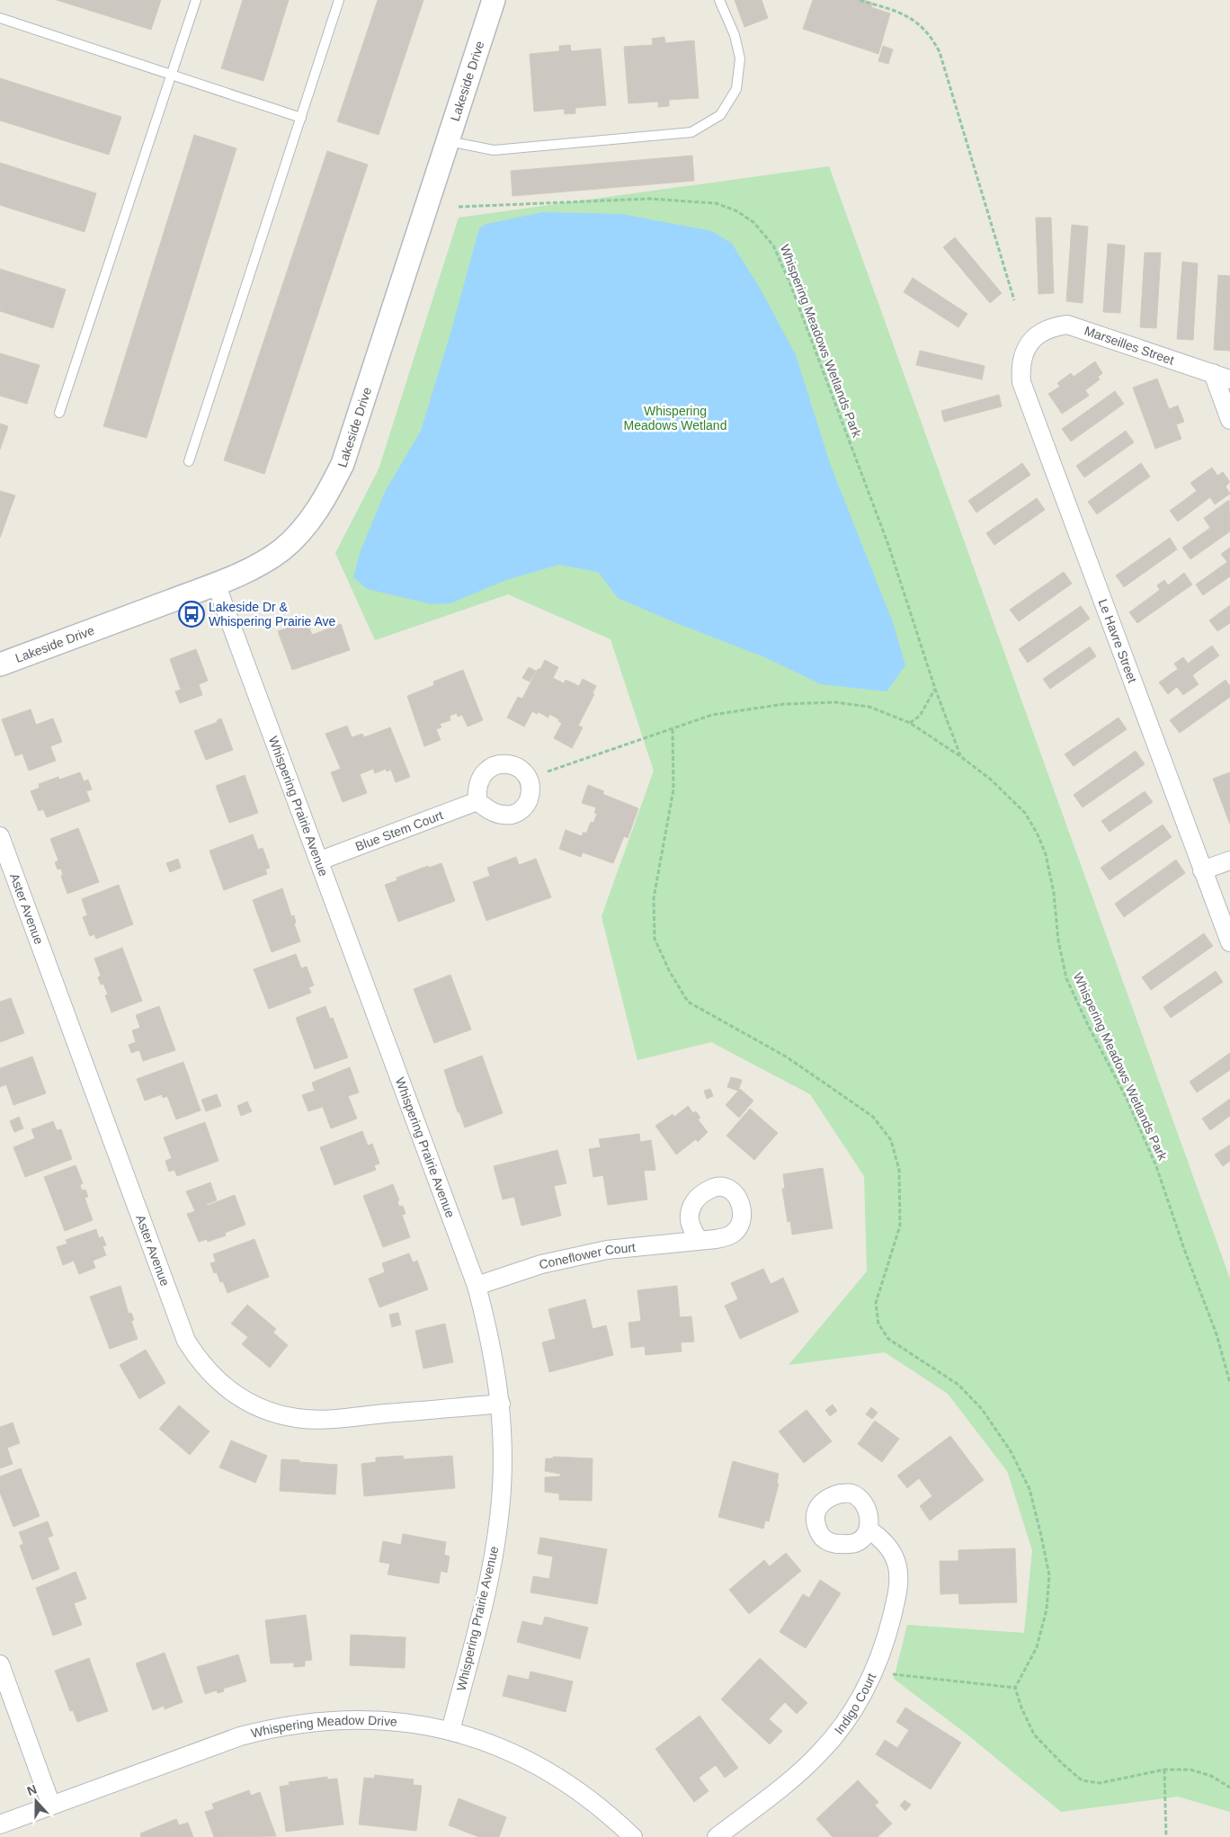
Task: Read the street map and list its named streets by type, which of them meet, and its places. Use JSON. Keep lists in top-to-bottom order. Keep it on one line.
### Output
{"streets":{"street":["Lakeside Drive","Marseilles Street","Le Havre Street","Whispering Prairie Avenue","Blue Stem Court","Aster Avenue","Coneflower Court","Indigo Court","Whispering Meadow Drive"],"path":["Whispering Meadows Wetlands Park"]},"crossings":[["Lakeside Drive","Whispering Prairie Avenue"],["Marseilles Street","Le Havre Street"],["Whispering Prairie Avenue","Blue Stem Court"],["Whispering Prairie Avenue","Aster Avenue"],["Whispering Prairie Avenue","Coneflower Court"],["Whispering Prairie Avenue","Whispering Meadow Drive"]],"parks":["Whispering Meadows Wetland"],"places":{"bus stop":["Lakeside Dr & Whispering Prairie Ave"]},"north":"top"}
